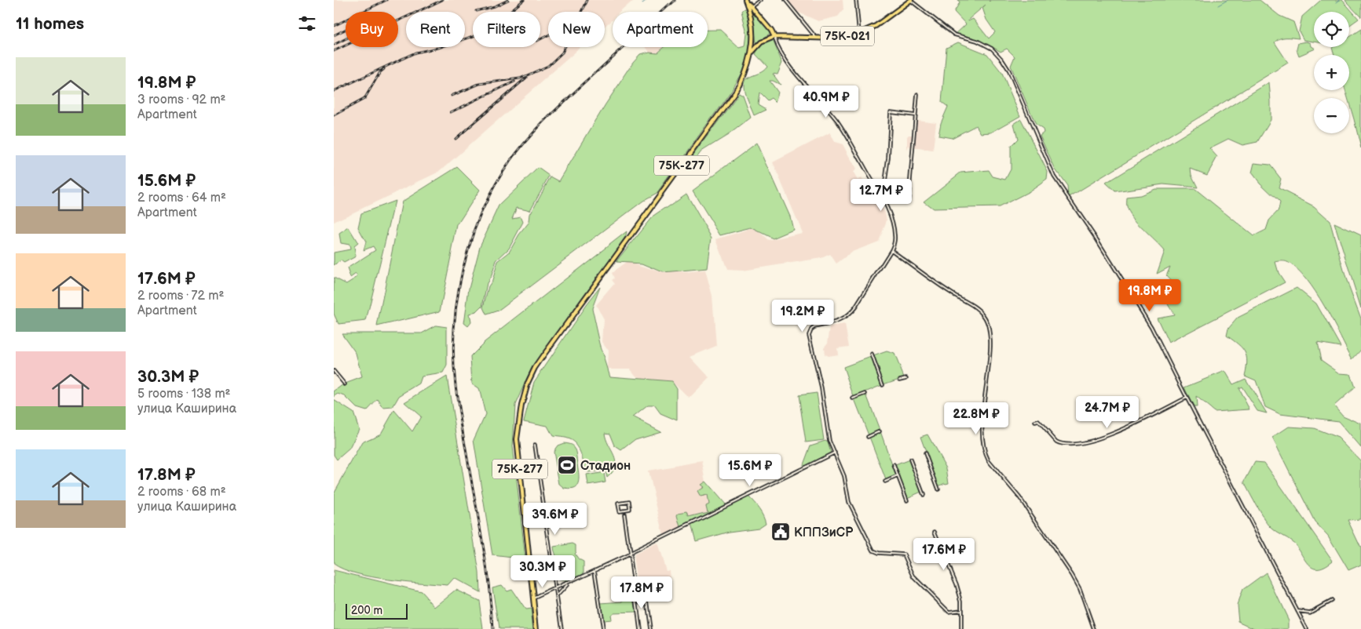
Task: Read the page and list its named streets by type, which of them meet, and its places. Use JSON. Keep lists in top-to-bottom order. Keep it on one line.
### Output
{"streets":{"main road":["75К-021","75К-277"]},"crossings":[["75К-021","75К-277"]],"places":{"sports":["Стадион"],"public building":["КППЗиСР"]},"scale_bar":"200 m","page":{"heading":"11 homes","map_buttons":["+","−"],"chip":["Buy","Rent","Filters","New","Apartment"],"list":[{"name":"19.8M ₽","note":"3 rooms · 92 m² · Apartment"},{"name":"15.6M ₽","note":"2 rooms · 64 m² · Apartment"},{"name":"17.6M ₽","note":"2 rooms · 72 m² · Apartment"},{"name":"30.3M ₽","note":"5 rooms · 138 m² · улица Каширина"},{"name":"17.8M ₽","note":"2 rooms · 68 m² · улица Каширина"}],"price":["40.9M ₽","12.7M ₽","19.8M ₽","19.2M ₽","24.7M ₽","22.8M ₽","15.6M ₽","39.6M ₽","17.6M ₽","30.3M ₽","17.8M ₽"],"scale":"200 m"}}
